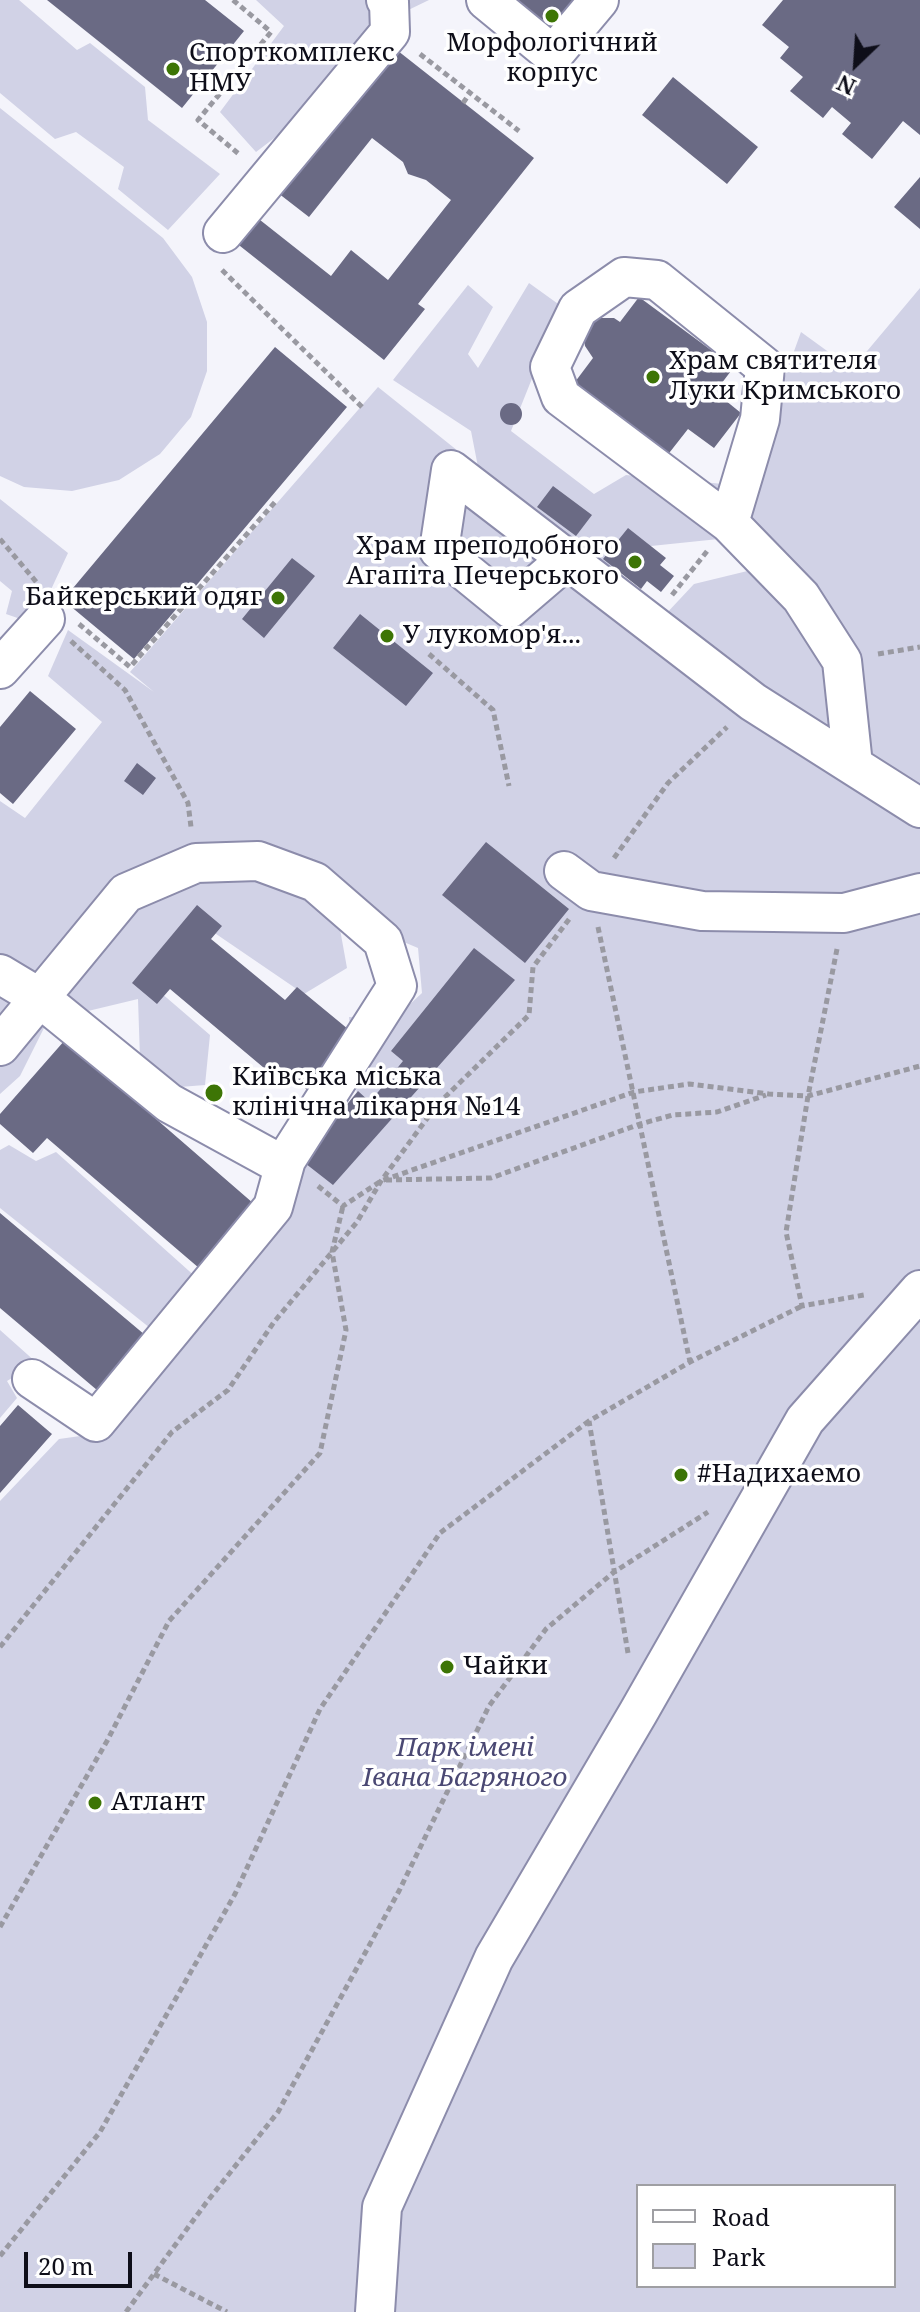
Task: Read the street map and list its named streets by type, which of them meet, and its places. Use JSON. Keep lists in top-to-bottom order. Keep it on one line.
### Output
{"parks":["Парк імені Івана Багряного"],"places":["Морфологічний корпус","Спорткомплекс НМУ","Храм святителя Луки Кримського","Храм преподобного Агапіта Печерського","Байкерський одяг","У лукомор'я...","Київська міська клінічна лікарня №14","#Надихаемо","Чайки","Атлант"],"legend":["Road","Park"],"scale_bar":"20 m","north":"bottom left"}
